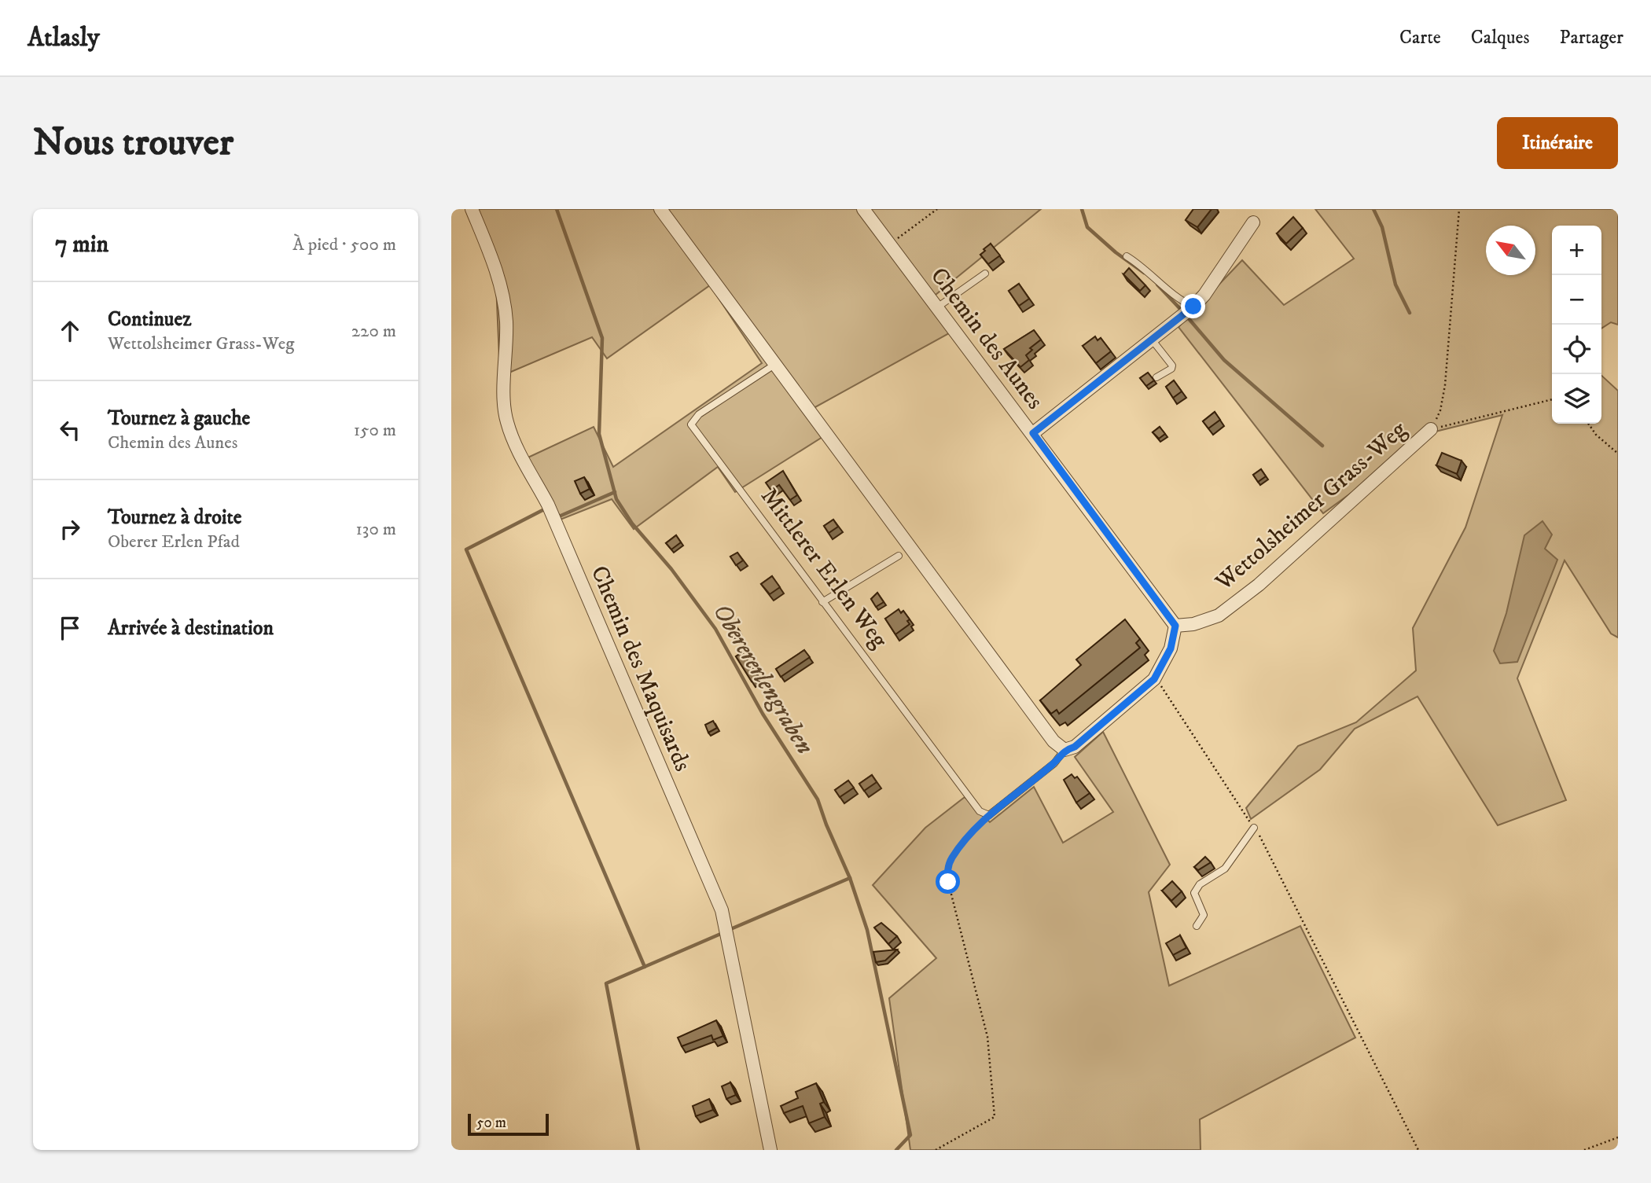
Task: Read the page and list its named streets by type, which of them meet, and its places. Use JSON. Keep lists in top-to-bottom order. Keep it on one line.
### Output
{"streets":{"street":["Chemin des Aunes","Wettolsheimer Grass-Weg","Chemin des Maquisards"],"lane":["Mittlerer Erlen Weg"]},"crossings":[["Chemin des Aunes","Wettolsheimer Grass-Weg"]],"water":["Oberererlengraben"],"scale_bar":"50 m","north":"top left","page":{"header":"Atlasly","nav":["Carte","Calques","Partager"],"buttons":"Itinéraire","title":"Nous trouver","heading":["7 min","À pied · 500 m"],"map_buttons":["+","−"],"list":[["Continuez","Wettolsheimer Grass-Weg","220 m"],["Tournez à gauche","Chemin des Aunes","150 m"],["Tournez à droite","Oberer Erlen Pfad","130 m"],"Arrivée à destination"],"scale":"50 m"}}
